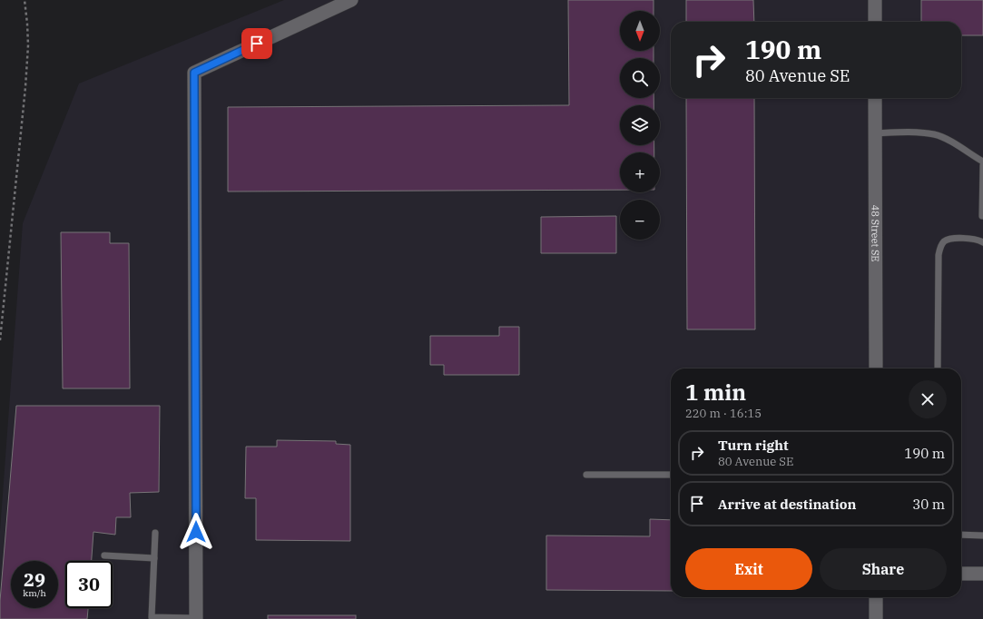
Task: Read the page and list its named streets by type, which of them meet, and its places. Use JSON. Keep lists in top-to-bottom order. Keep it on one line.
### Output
{"streets":{"street":["48 Street SE"]},"north":"bottom","page":{"map_buttons":["+","−"],"turn":["190 m","80 Avenue SE"],"heading":["1 min","220 m · 16:15"],"list":[{"name":"Turn right","note":"80 Avenue SE","value":"190 m"},{"name":"Arrive at destination","value":"30 m"}],"buttons":["Exit","Share"],"speed":"29 km/h","limit":"30"}}
